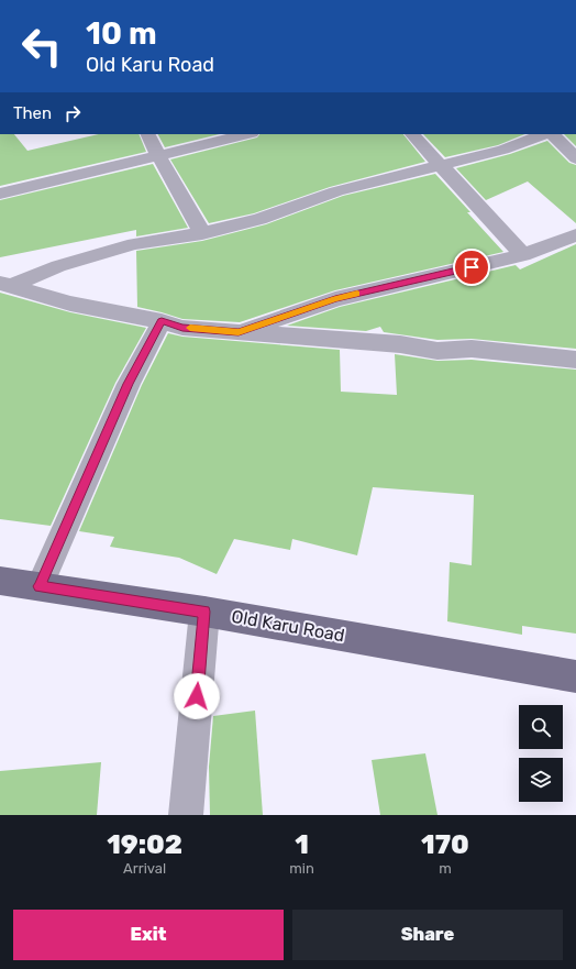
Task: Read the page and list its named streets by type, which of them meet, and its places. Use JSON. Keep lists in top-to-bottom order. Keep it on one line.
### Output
{"streets":{"main road":["Old Karu Road"]},"page":{"turn":["10 m","Old Karu Road"],"then":"Then","eta":["19:02","Arrival","1","min","170","m"],"buttons":["Exit","Share"]}}
